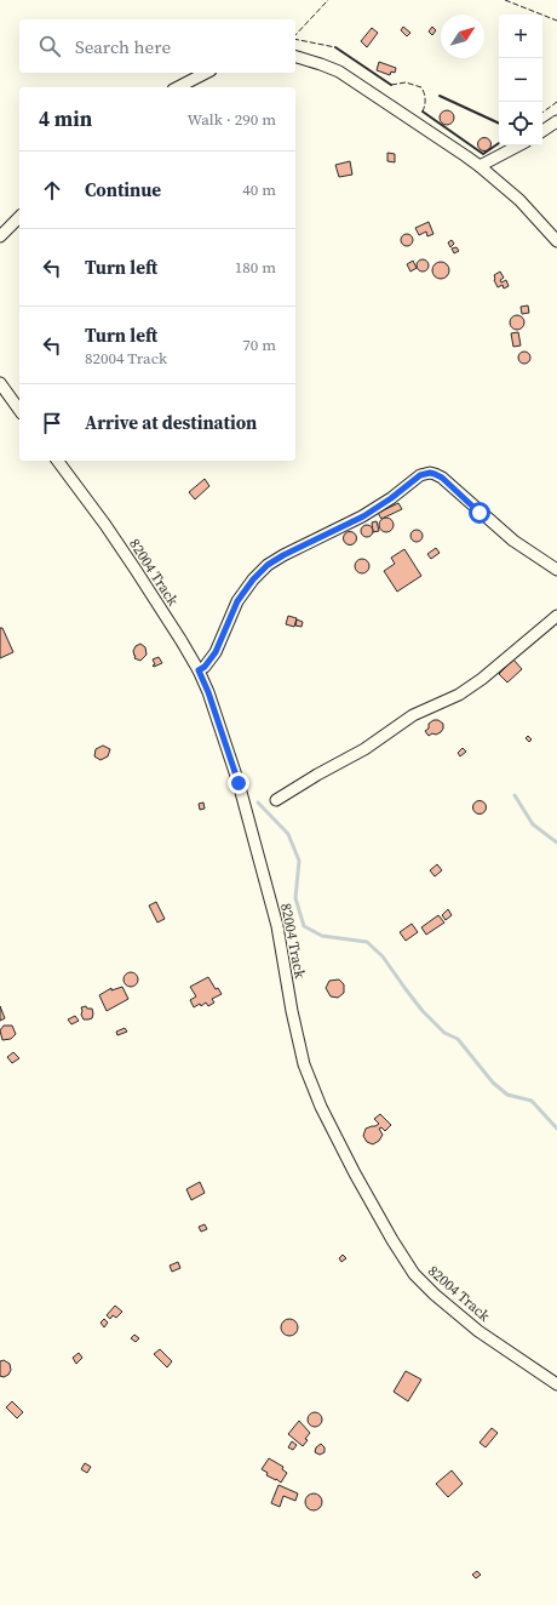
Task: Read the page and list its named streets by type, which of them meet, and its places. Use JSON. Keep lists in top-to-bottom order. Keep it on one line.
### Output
{"streets":{"street":["82004 Track"]},"north":"top right","page":{"map_buttons":["+","−"],"search":"Search here","heading":["4 min","Walk · 290 m"],"list":[["Continue","40 m"],["Turn left","180 m"],["Turn left","82004 Track","70 m"],"Arrive at destination"]}}
